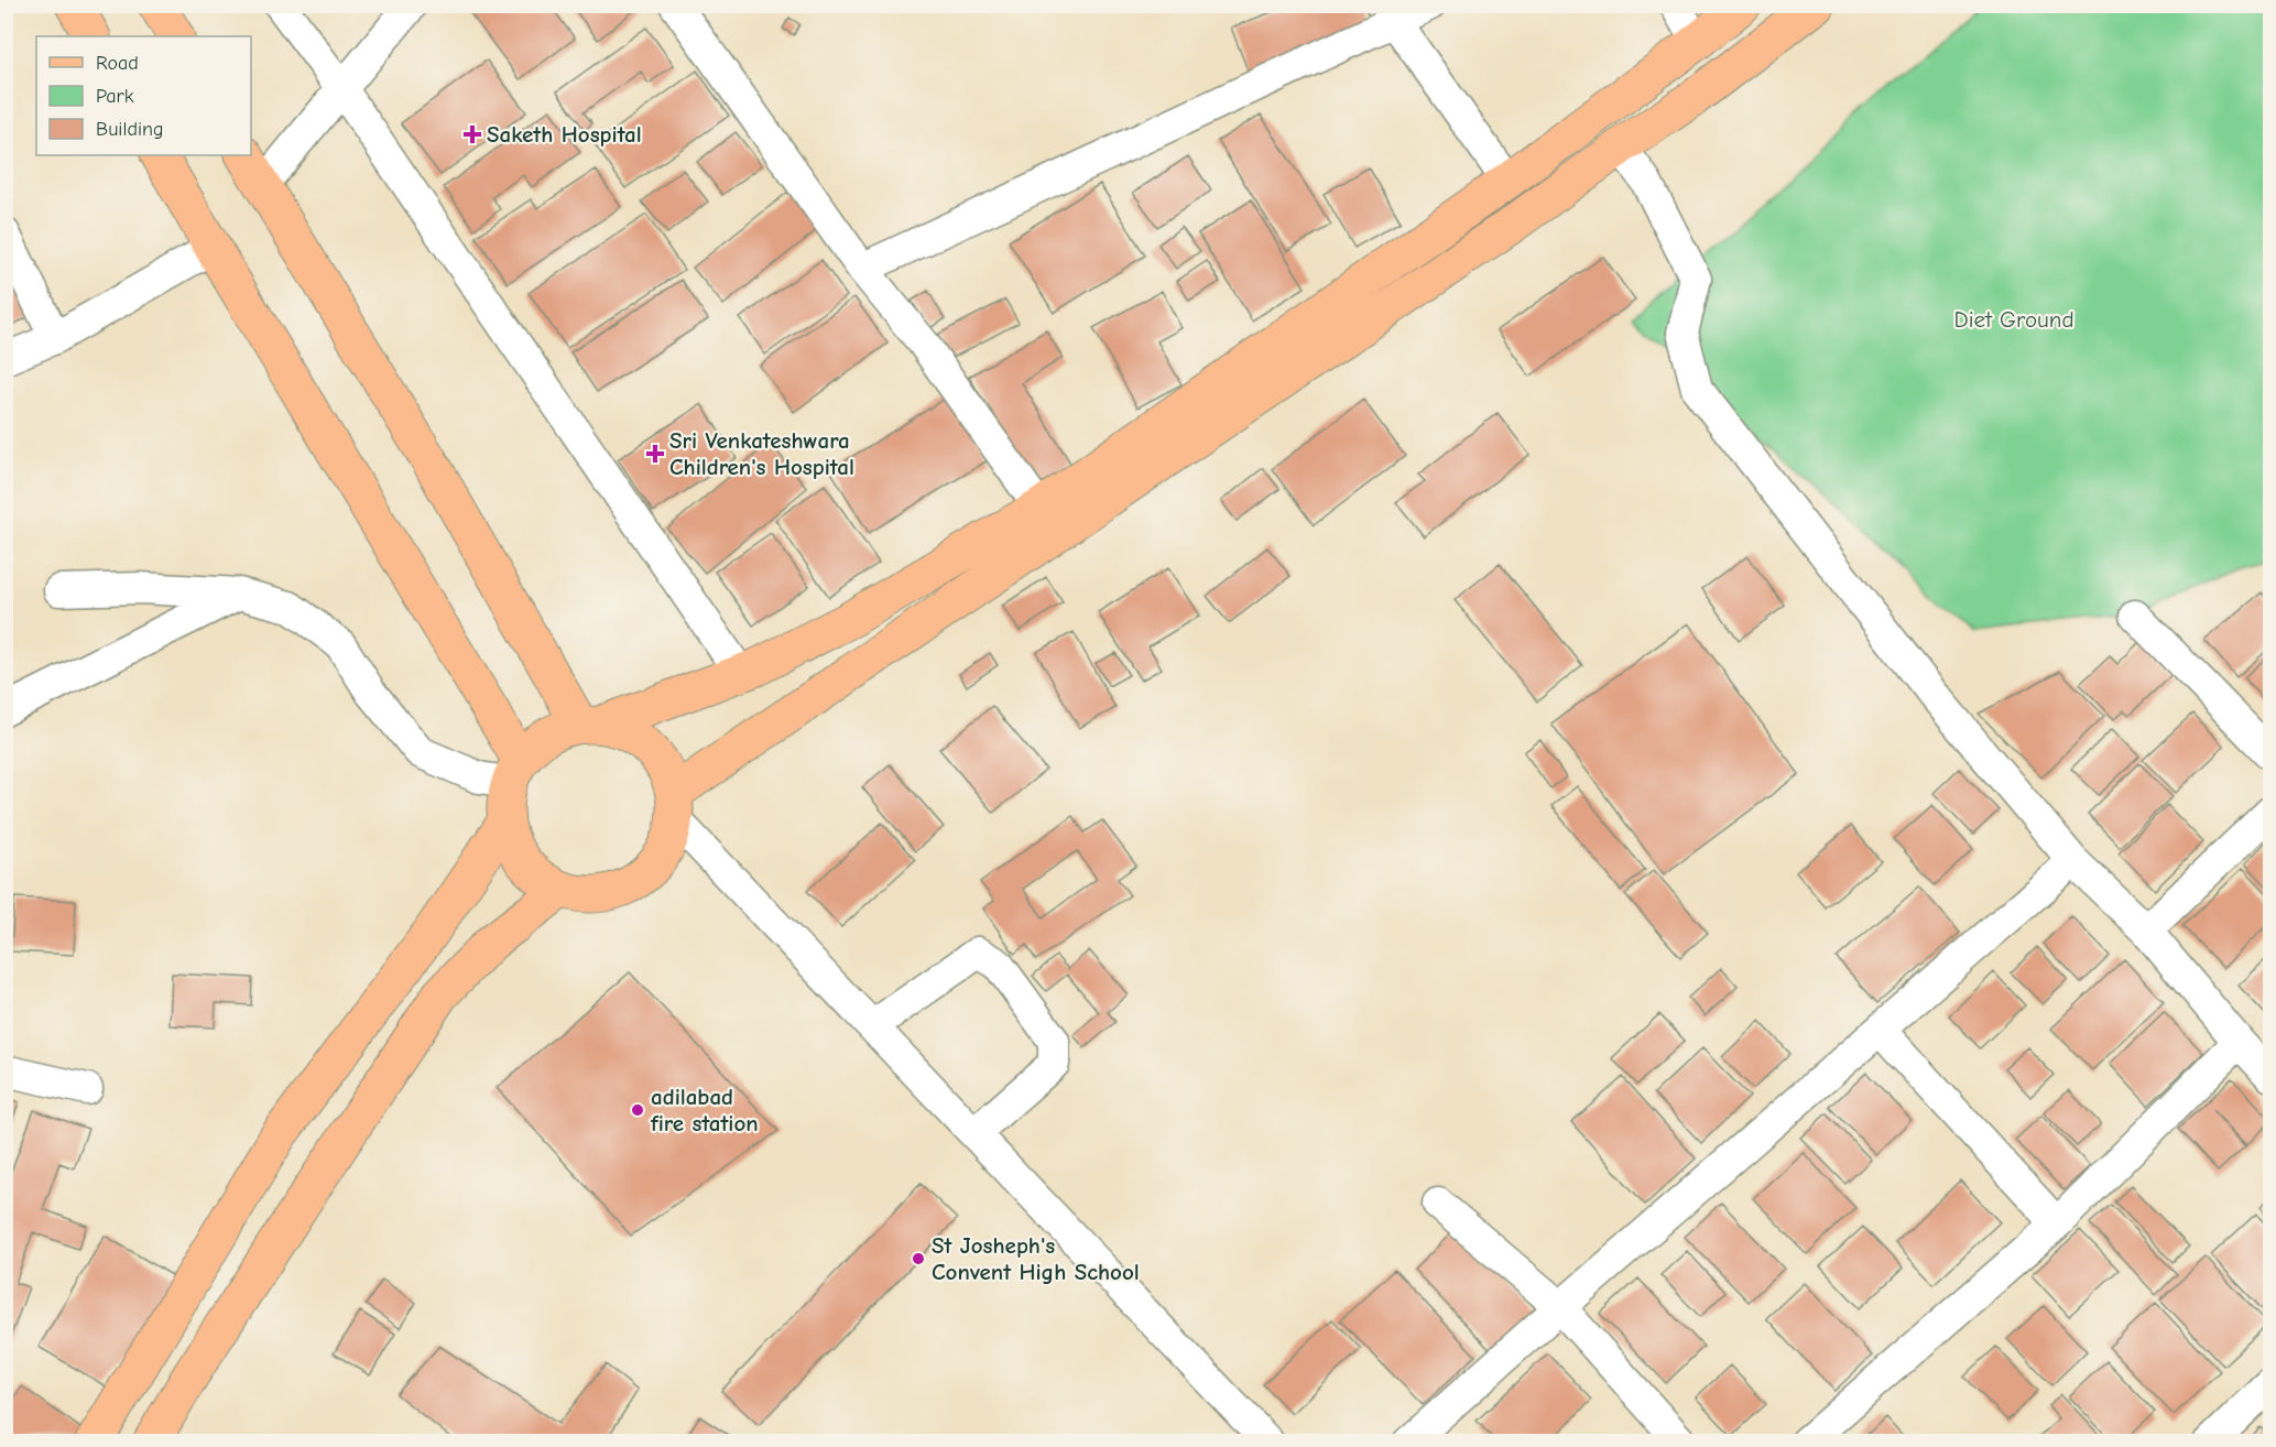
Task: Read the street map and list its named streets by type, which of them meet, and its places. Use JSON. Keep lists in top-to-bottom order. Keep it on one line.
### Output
{"parks":["Diet Ground"],"places":{"health":["Saketh Hospital","Sri Venkateshwara Children's Hospital"],"other":["adilabad fire station","St Josheph's Convent High School"]},"legend":["Road","Park","Building"]}
